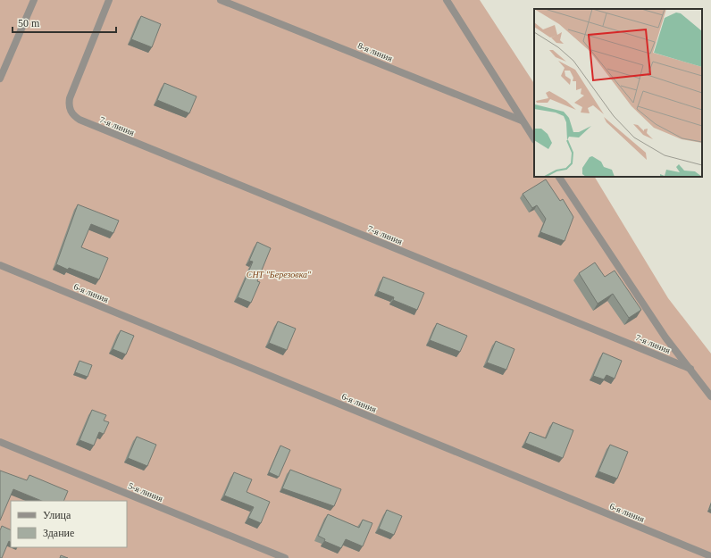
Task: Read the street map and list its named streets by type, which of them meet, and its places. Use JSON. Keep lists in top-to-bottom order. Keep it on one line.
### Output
{"streets":{"street":["8-я линия","7-я линия","6-я линия","5-я линия"]},"parks":["СНТ \"Березовка\""],"legend":["Улица","Здание"],"scale_bar":"50 m"}
